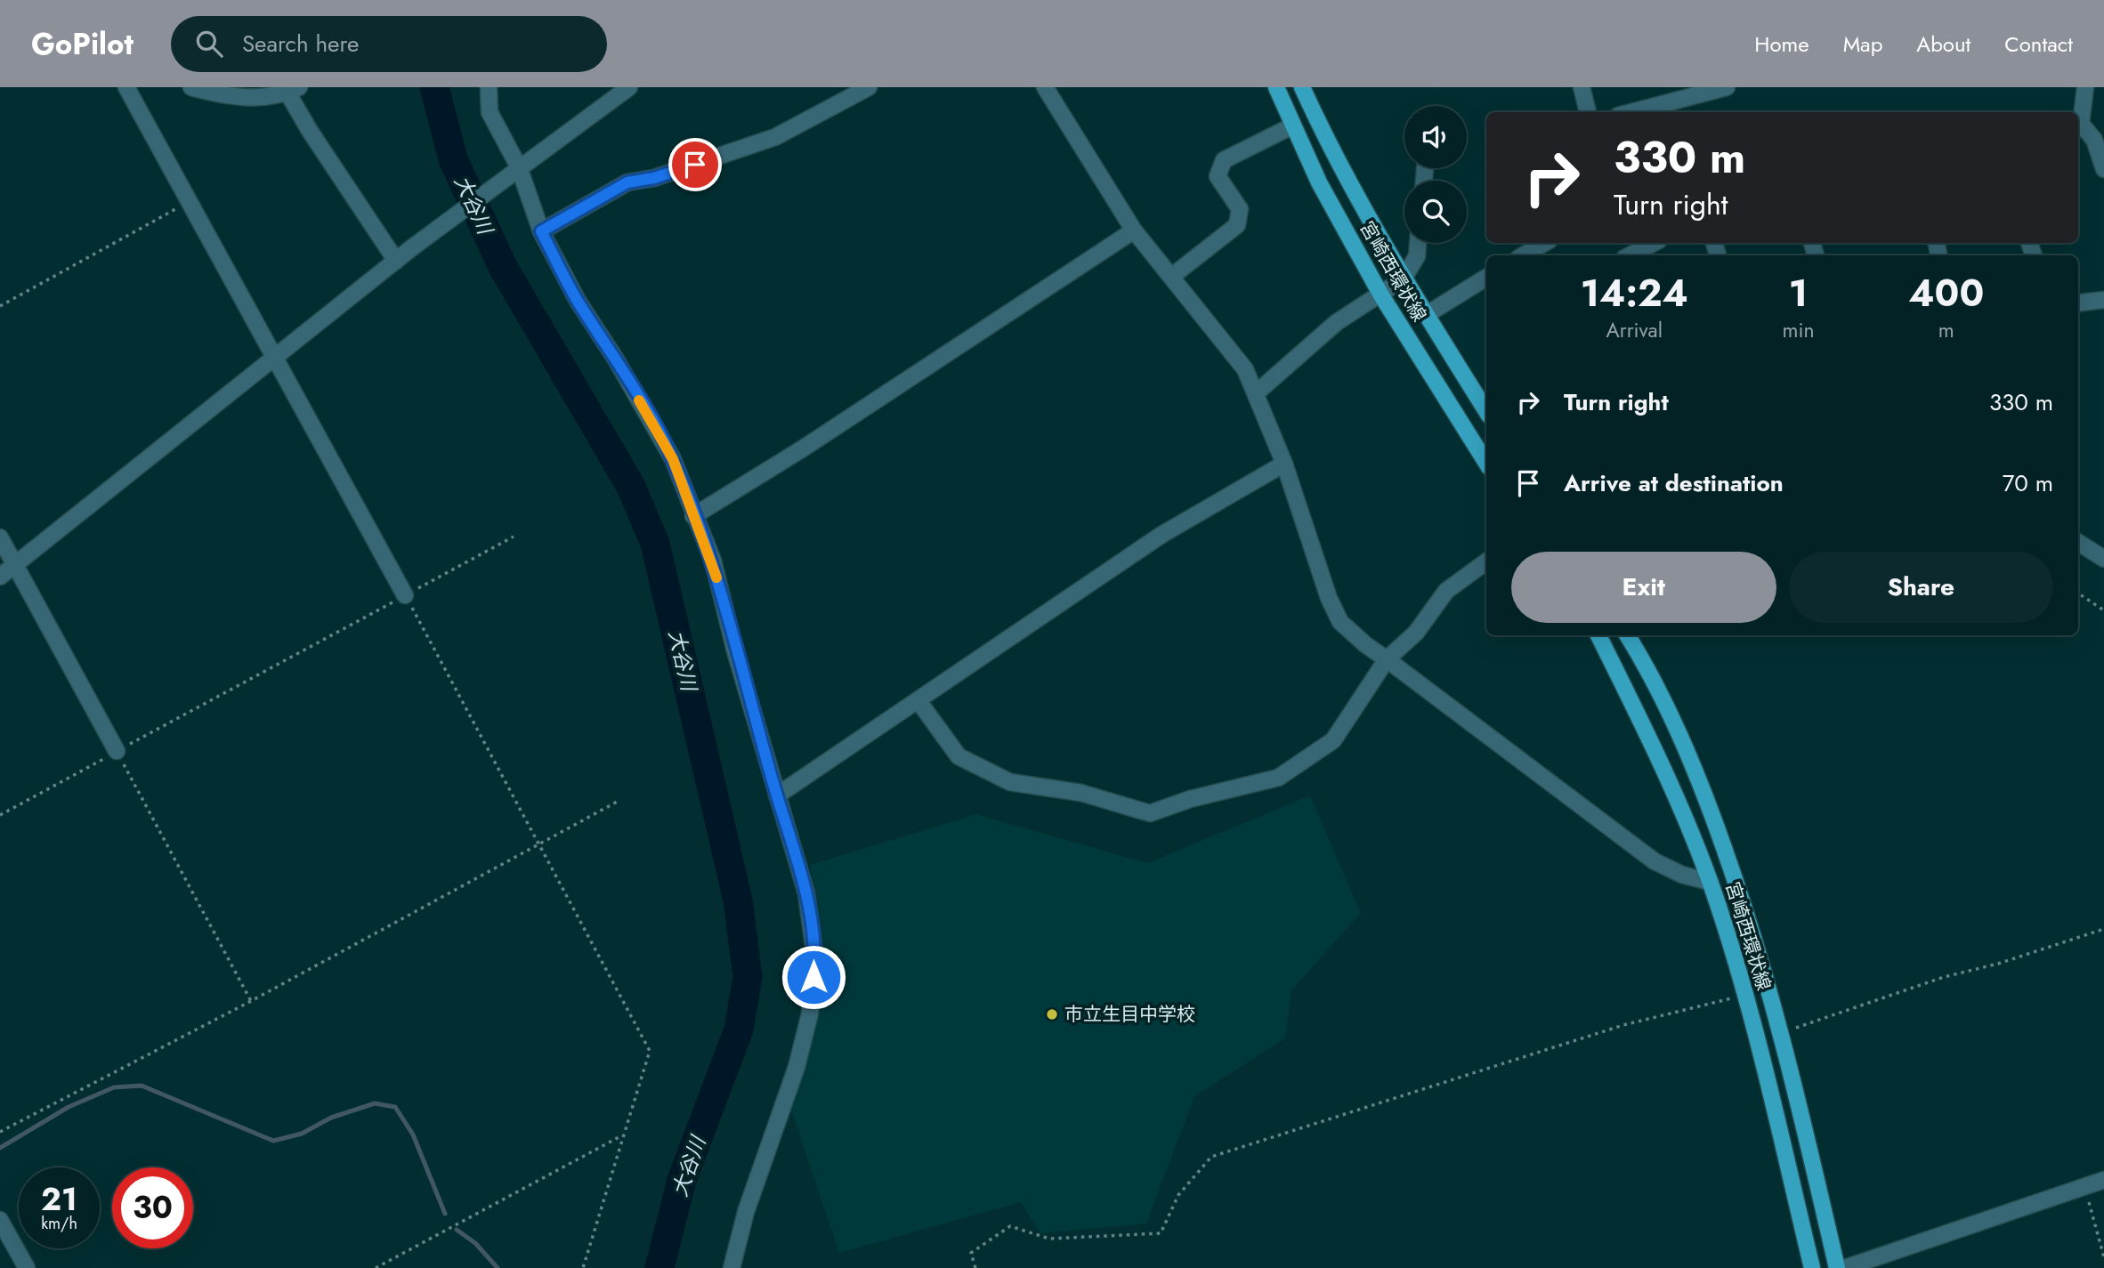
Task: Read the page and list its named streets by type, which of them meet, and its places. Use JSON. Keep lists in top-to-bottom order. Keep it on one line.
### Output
{"streets":{"main road":["宮崎西環状線"]},"water":["大谷川"],"places":["市立生目中学校"],"page":{"header":"GoPilot","search":"Search here","nav":["Home","Map","About","Contact"],"turn":["330 m","Turn right"],"eta":["14:24","Arrival","1","min","400","m"],"list":[{"name":"Turn right","value":"330 m"},{"name":"Arrive at destination","value":"70 m"}],"buttons":["Exit","Share"],"speed":"21 km/h","limit":"30"}}
